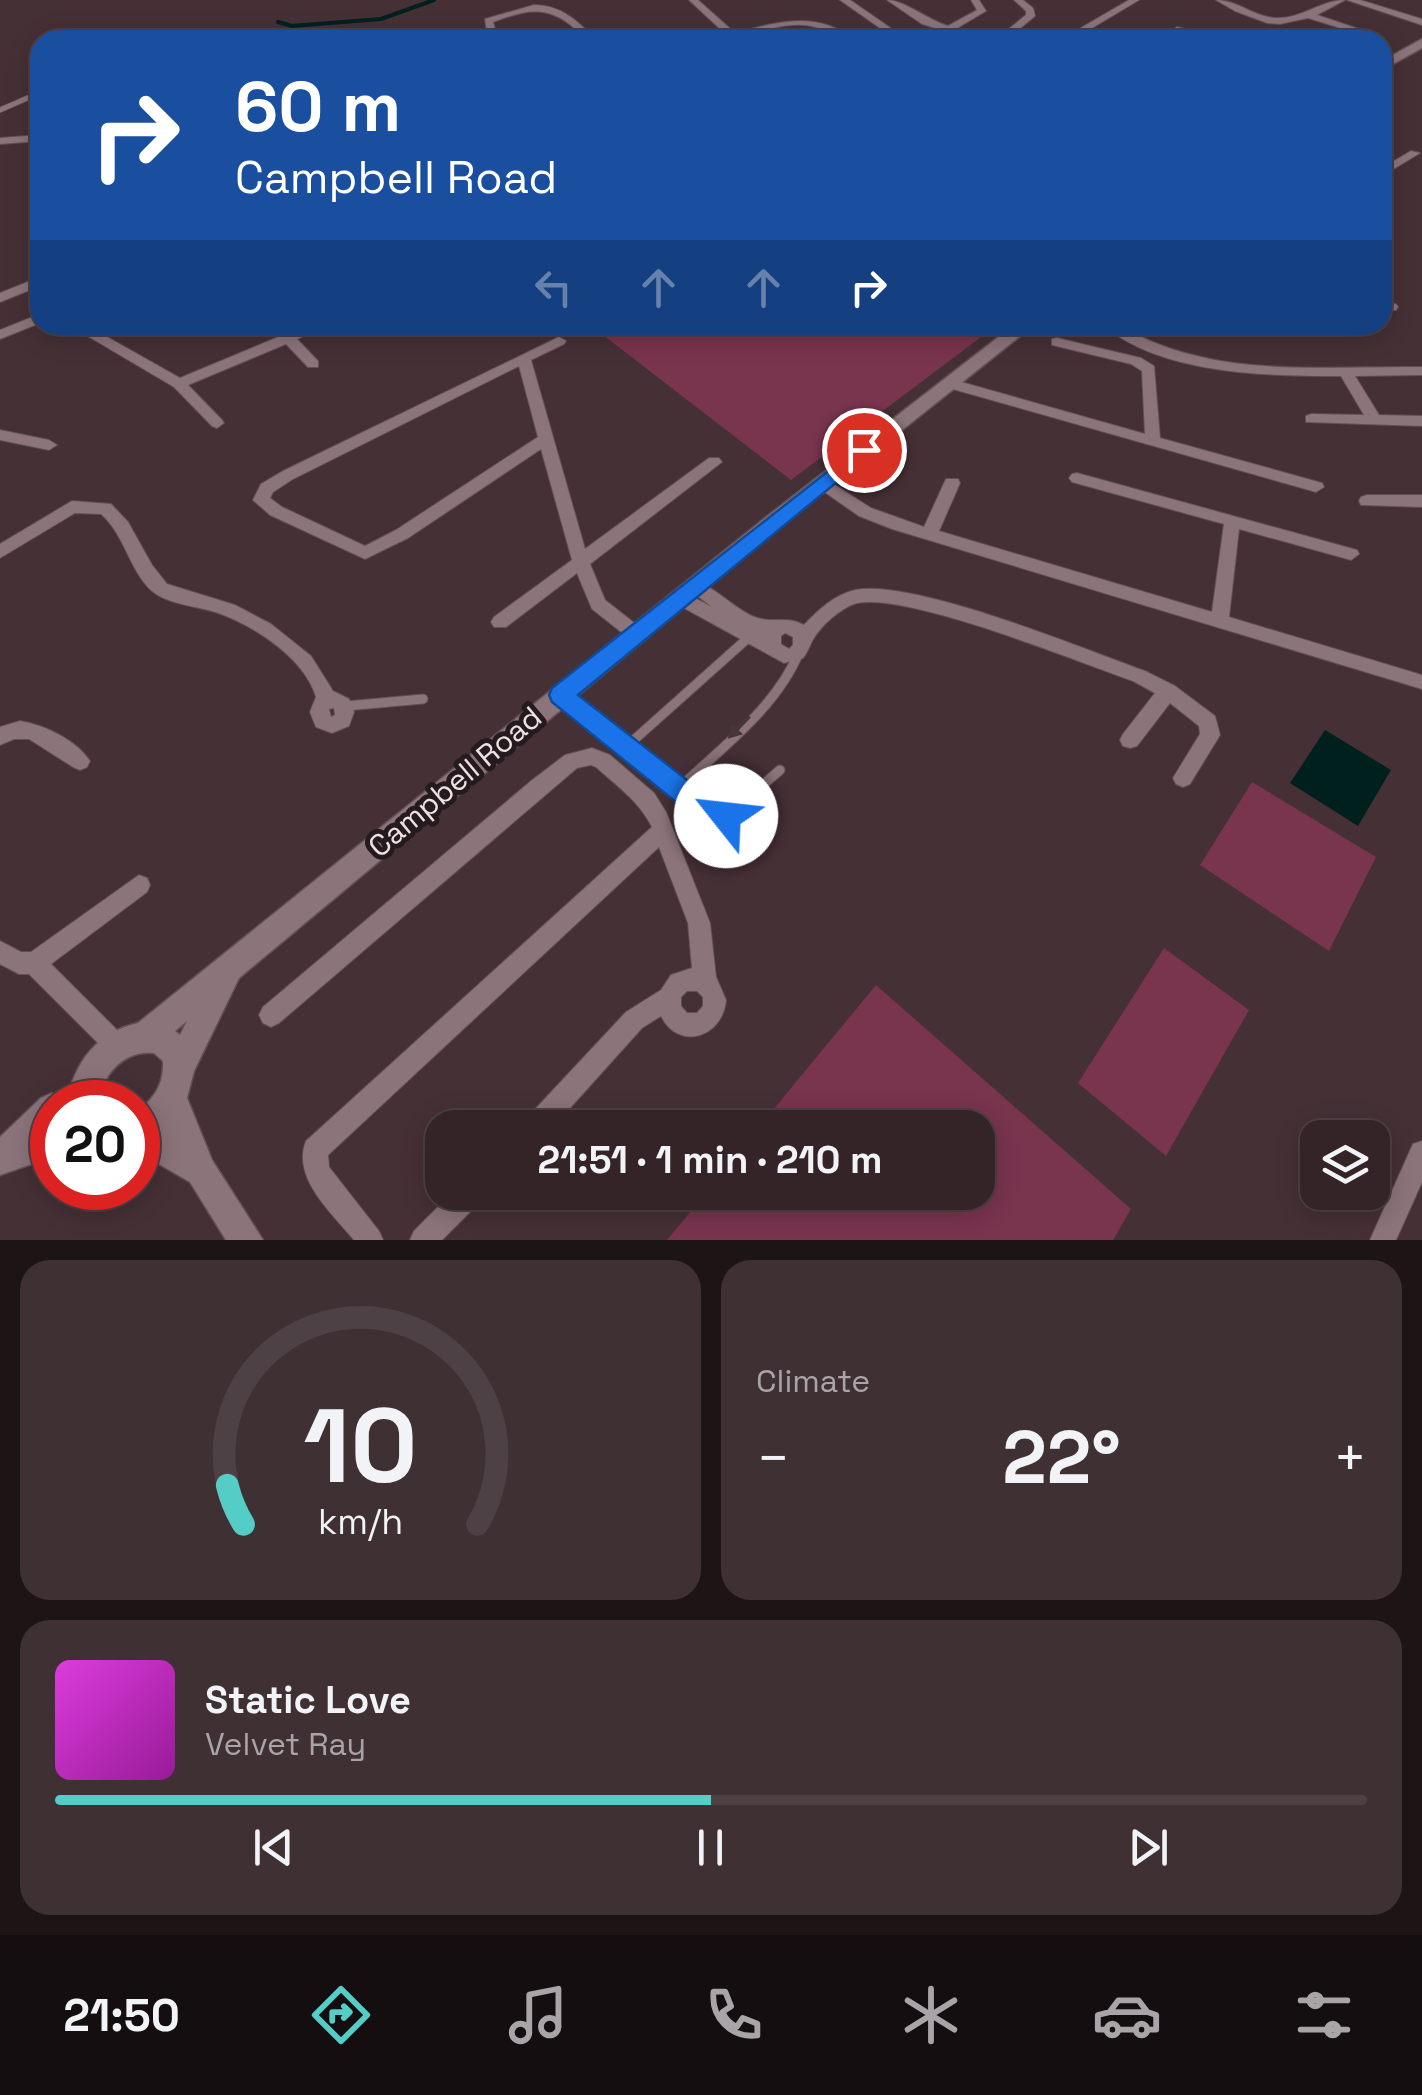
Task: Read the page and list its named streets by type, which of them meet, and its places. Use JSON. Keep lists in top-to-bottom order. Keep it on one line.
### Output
{"streets":{"street":["Campbell Road"]},"page":{"turn":["60 m","Campbell Road"],"limit":"20","trip":"21:51 · 1 min · 210 m","tile":"Climate","heat":["−","22°","+"],"song":["Static Love","Velvet Ray"],"tabs":"21:50","gauge":["10","km/h"]}}
